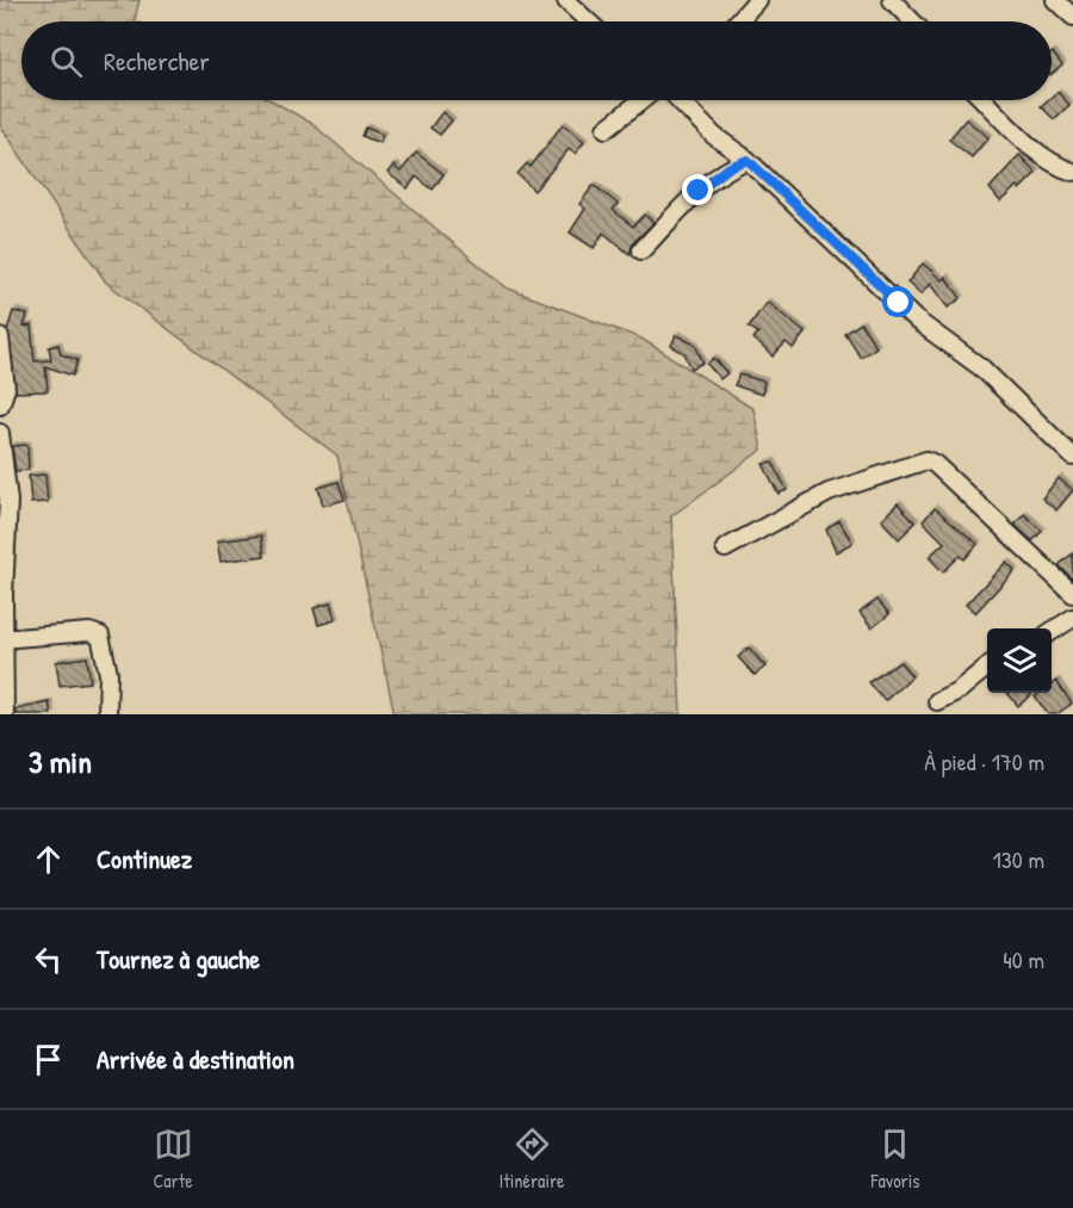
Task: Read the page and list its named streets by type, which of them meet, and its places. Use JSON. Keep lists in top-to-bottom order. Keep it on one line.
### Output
{"page":{"search":"Rechercher","heading":["3 min","À pied · 170 m"],"list":[["Continuez","130 m"],["Tournez à gauche","40 m"],"Arrivée à destination"],"nav":["Carte","Itinéraire","Favoris"]}}
